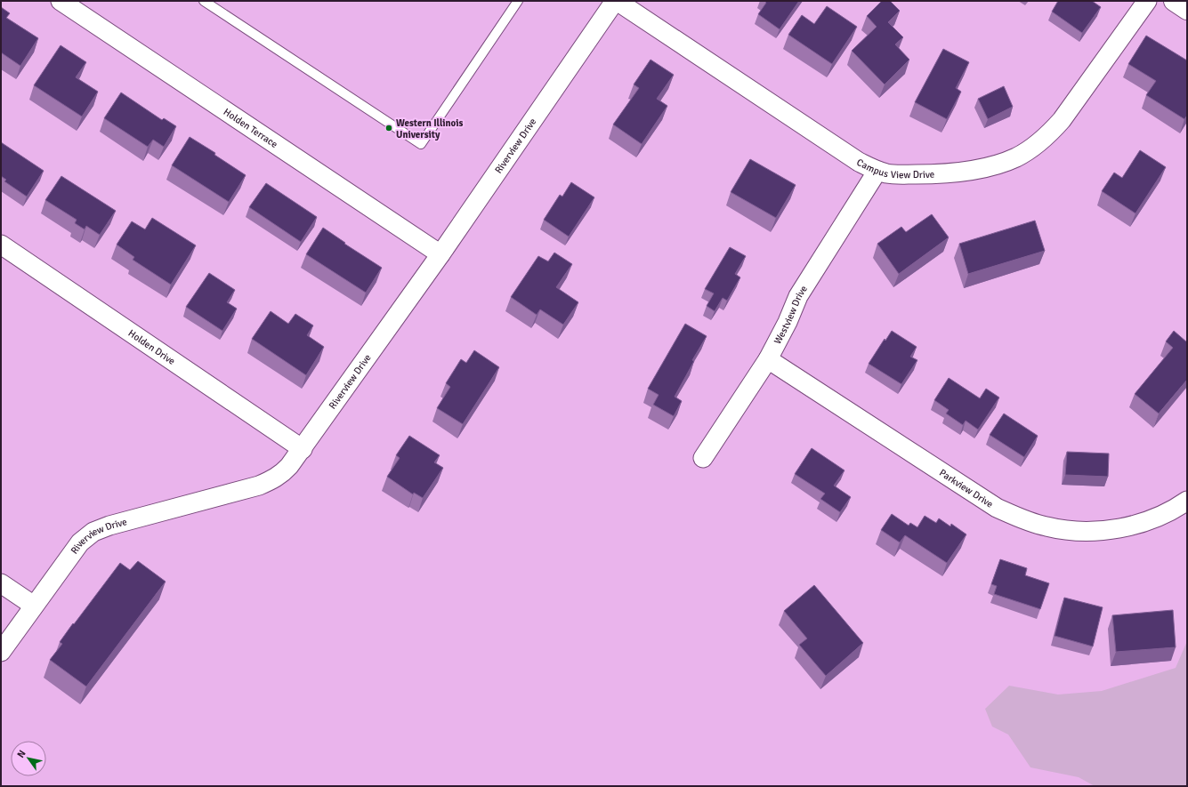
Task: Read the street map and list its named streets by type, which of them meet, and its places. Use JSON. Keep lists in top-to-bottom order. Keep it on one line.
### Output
{"streets":{"street":["Holden Terrace","Riverview Drive","Campus View Drive","Westview Drive","Holden Drive","Parkview Drive"]},"crossings":[["Holden Terrace","Riverview Drive"],["Riverview Drive","Campus View Drive"],["Riverview Drive","Holden Drive"],["Campus View Drive","Westview Drive"],["Westview Drive","Parkview Drive"]],"places":["Western Illinois University"],"north":"top left"}
